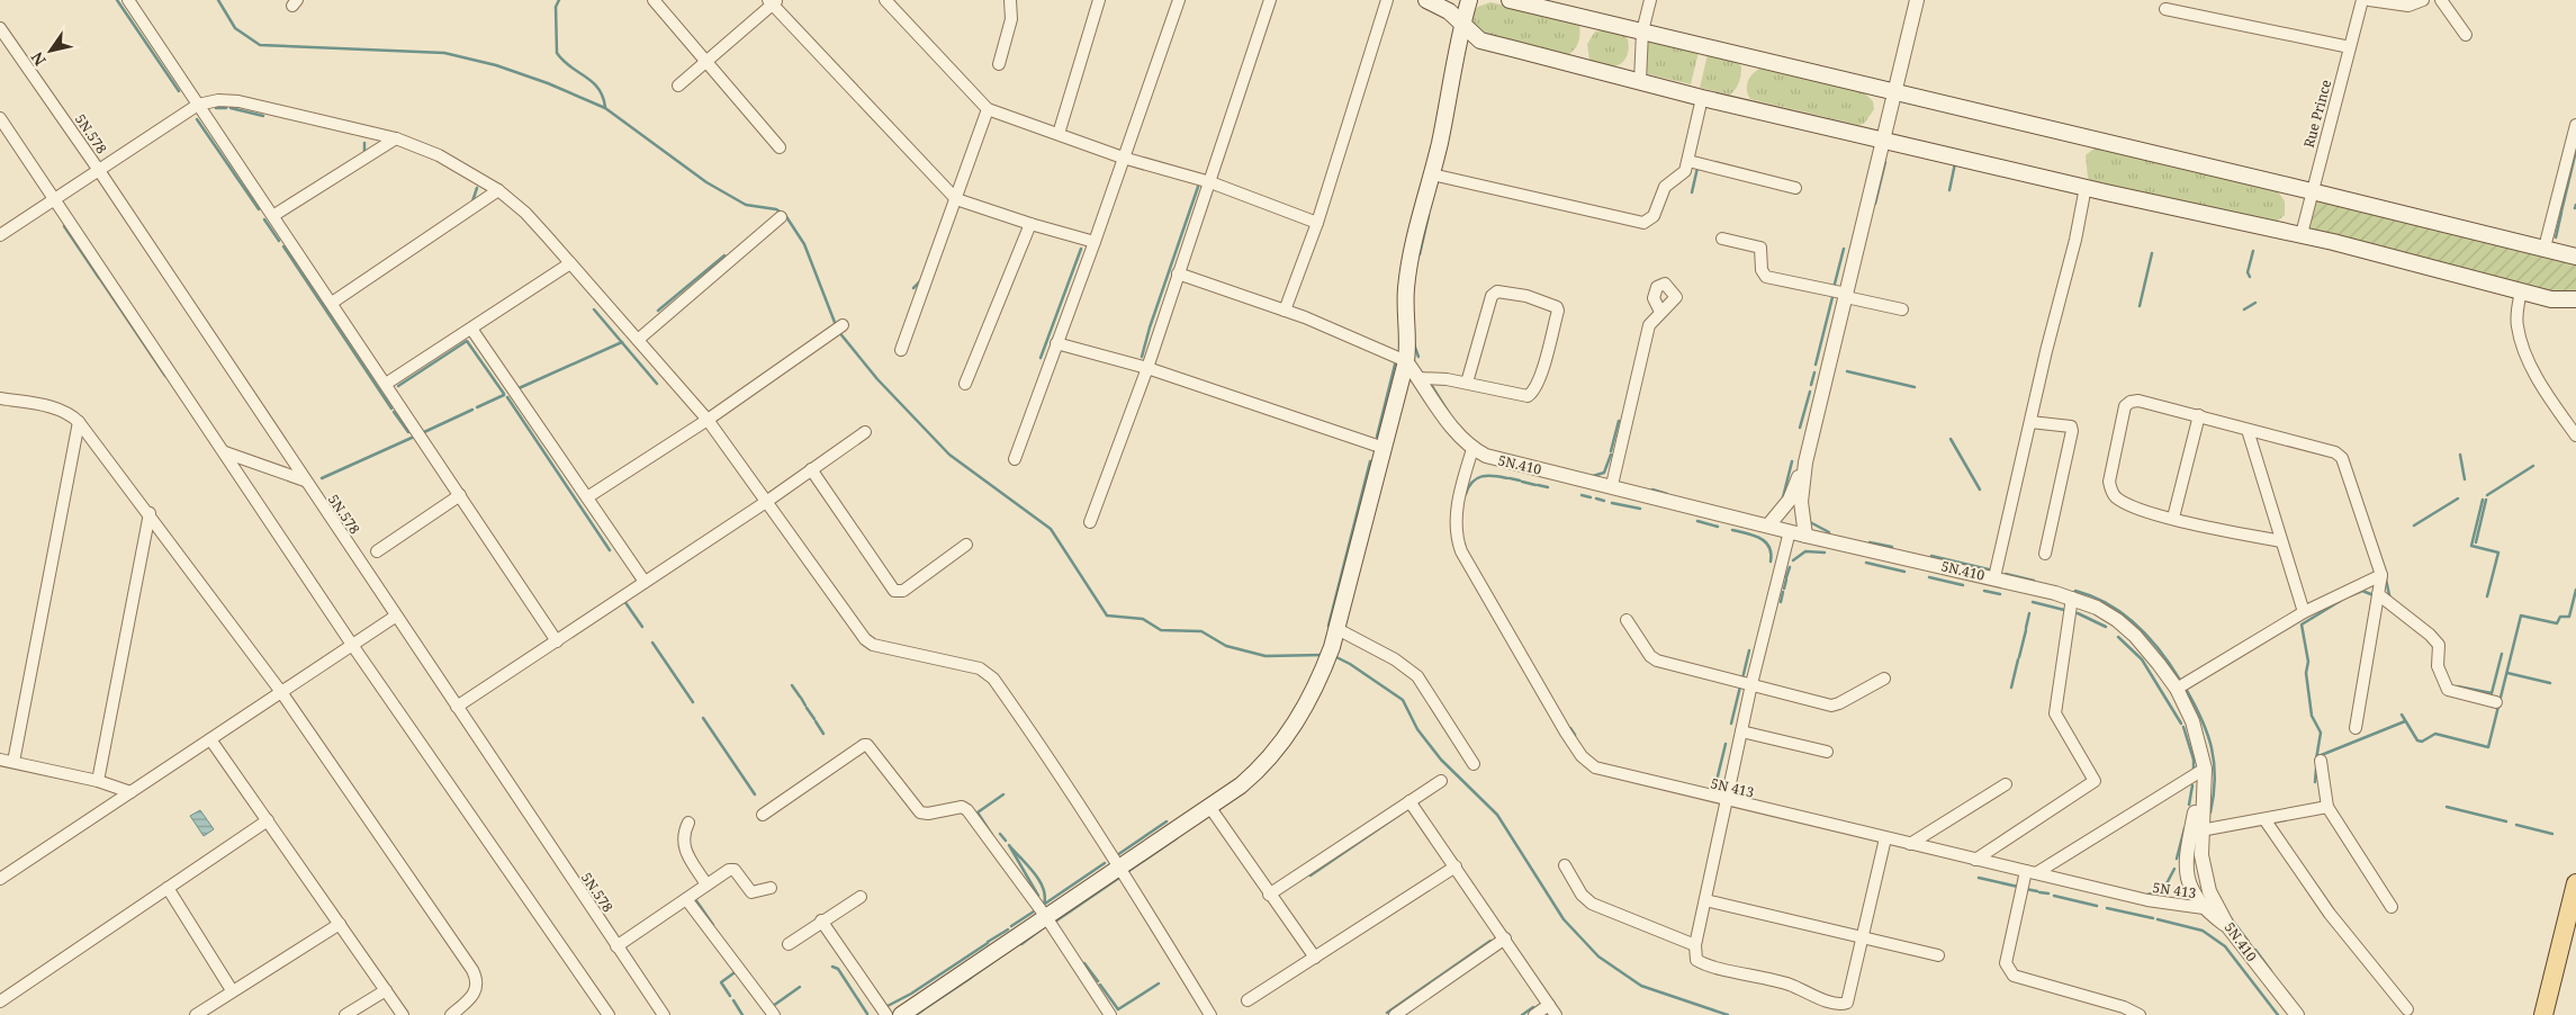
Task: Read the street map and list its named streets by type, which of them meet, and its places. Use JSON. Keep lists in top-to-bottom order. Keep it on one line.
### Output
{"streets":{"street":["Rue Prince","5N.578","5N.410","5N 413"]},"crossings":[["5N.410","5N 413"]],"north":"bottom left"}
